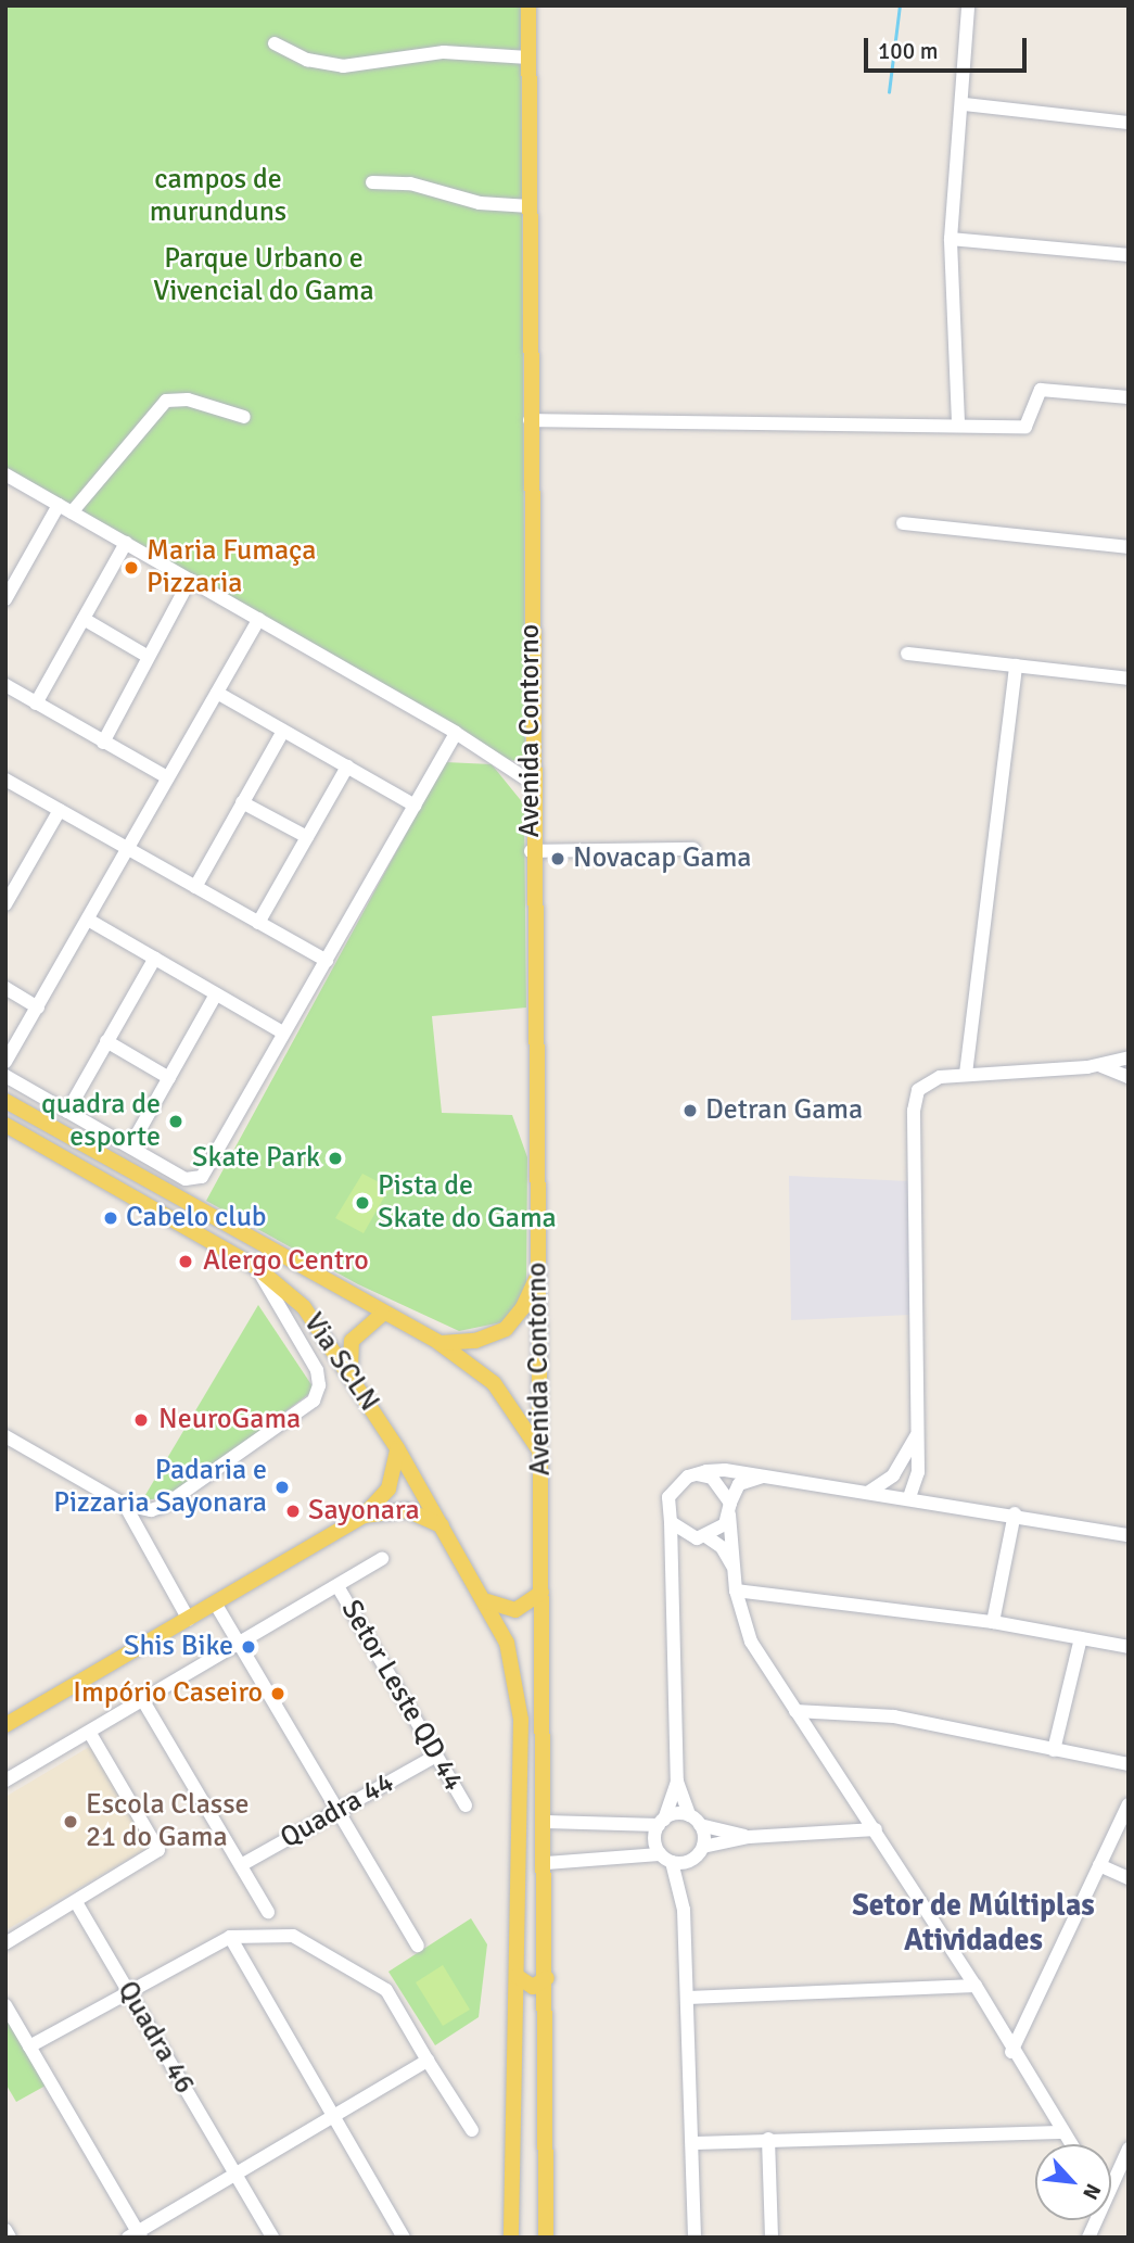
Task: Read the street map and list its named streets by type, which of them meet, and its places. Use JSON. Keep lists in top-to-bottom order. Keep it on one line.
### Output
{"streets":{"main road":["Avenida Contorno","Via SCLN"],"street":["Setor Leste QD 44","Quadra 44","Quadra 46"]},"crossings":[["Avenida Contorno","Via SCLN"],["Setor Leste QD 44","Quadra 44"]],"districts":["Setor de Múltiplas Atividades"],"parks":["campos de murunduns","Parque Urbano e Vivencial do Gama"],"places":["Maria Fumaça Pizzaria","Novacap Gama","Detran Gama","quadra de esporte","Skate Park","Pista de Skate do Gama","Cabelo club","Alergo Centro","NeuroGama","Padaria e Pizzaria Sayonara","Sayonara","Shis Bike","Impório Caseiro","Escola Classe 21 do Gama"],"scale_bar":"100 m","north":"bottom right"}
